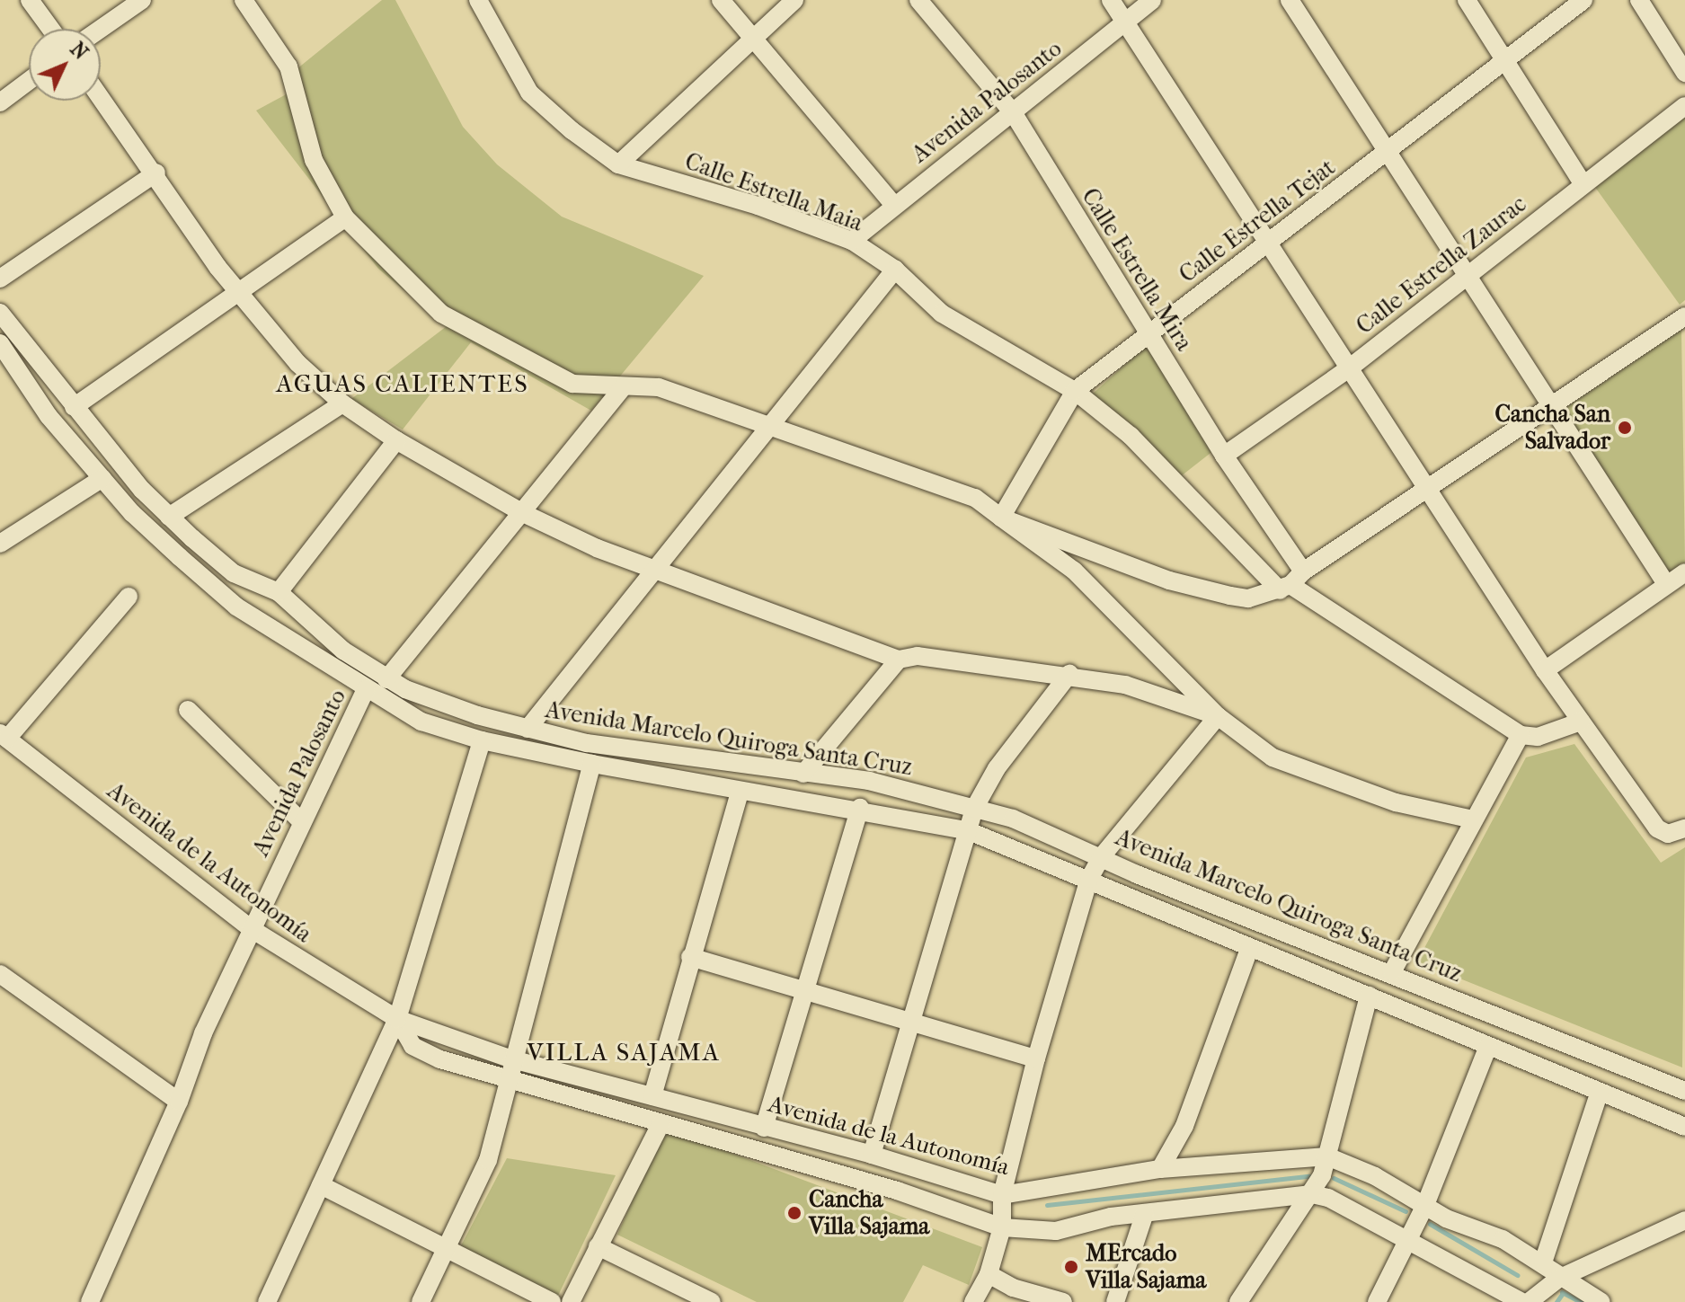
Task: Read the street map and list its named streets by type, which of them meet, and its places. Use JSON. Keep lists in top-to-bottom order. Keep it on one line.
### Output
{"streets":{"street":["Avenida Palosanto","Calle Estrella Maia","Calle Estrella Tejat","Calle Estrella Zaurac","Calle Estrella Mira","Avenida Marcelo Quiroga Santa Cruz","Avenida de la Autonomía"]},"crossings":[["Avenida Palosanto","Calle Estrella Maia"],["Avenida Palosanto","Calle Estrella Mira"],["Avenida Palosanto","Avenida Marcelo Quiroga Santa Cruz"],["Avenida Palosanto","Avenida de la Autonomía"],["Calle Estrella Maia","Calle Estrella Tejat"],["Calle Estrella Maia","Calle Estrella Mira"],["Calle Estrella Tejat","Calle Estrella Mira"],["Calle Estrella Zaurac","Calle Estrella Mira"]],"districts":["AGUAS CALIENTES","VILLA SAJAMA"],"places":["Cancha San Salvador","Cancha Villa Sajama","MErcado Villa Sajama"],"north":"top right"}
